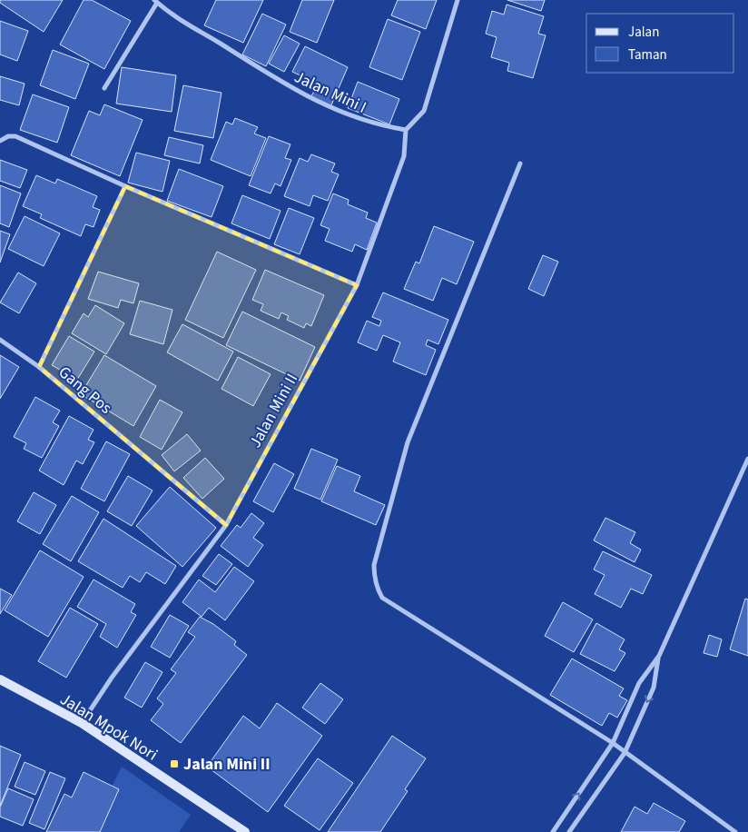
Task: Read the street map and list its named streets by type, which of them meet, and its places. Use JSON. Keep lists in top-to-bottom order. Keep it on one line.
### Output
{"streets":{"main road":["Jalan Mpok Nori"],"street":["Jalan Mini I","Gang Pos","Jalan Mini II"]},"crossings":[["Jalan Mini I","Jalan Mini II"],["Gang Pos","Jalan Mini II"],["Jalan Mini II","Jalan Mpok Nori"]],"places":{"transit":["Jalan Mini II"]},"legend":["Jalan","Taman"]}
